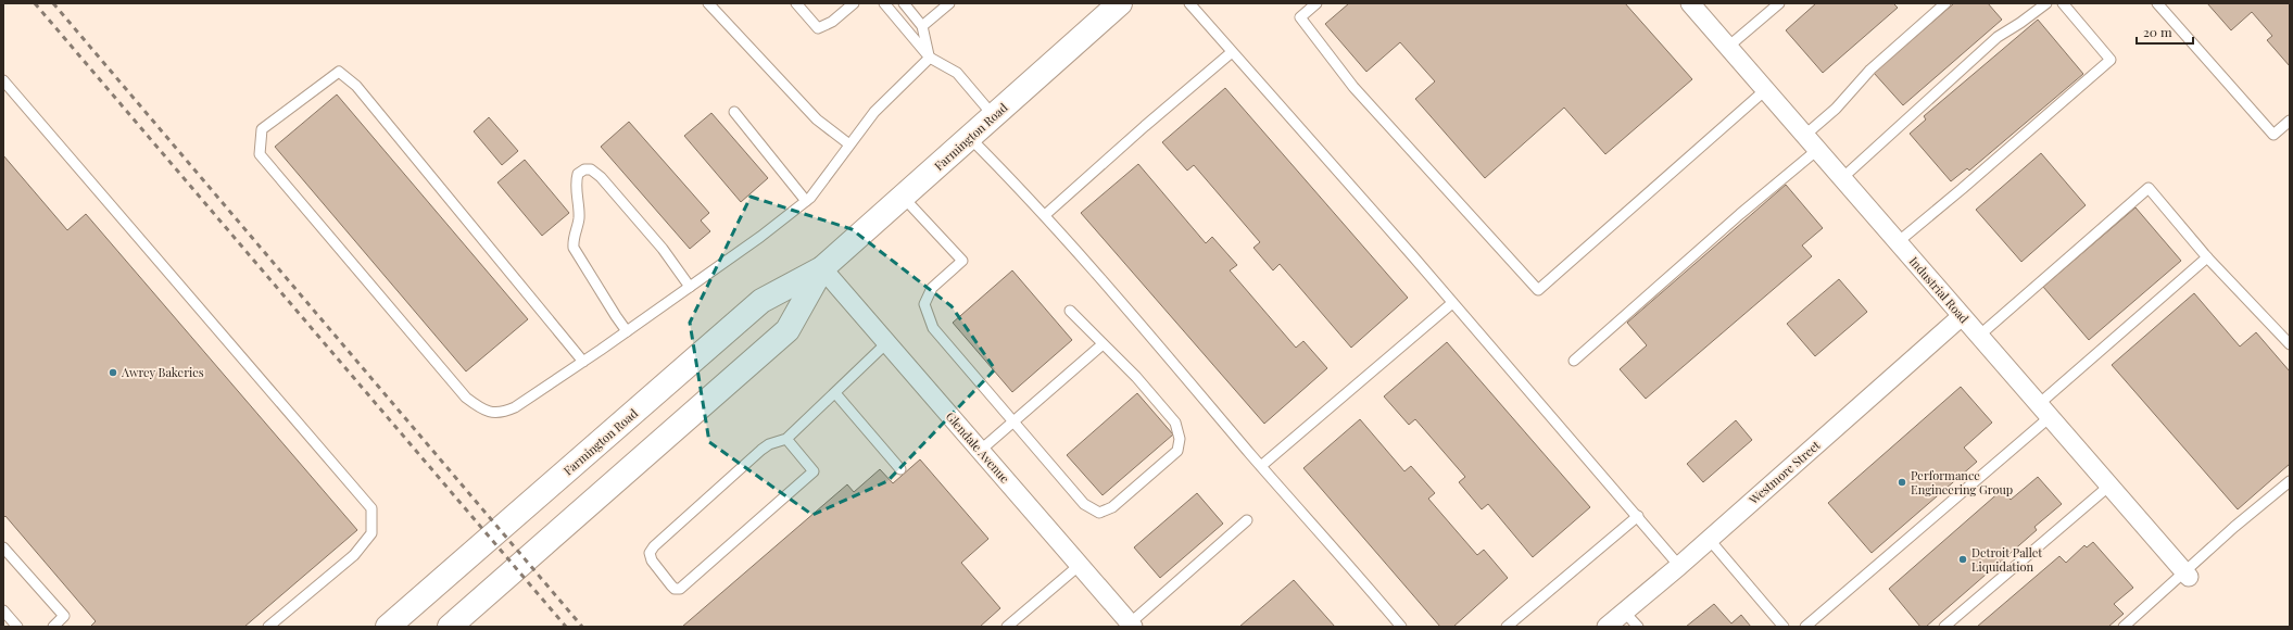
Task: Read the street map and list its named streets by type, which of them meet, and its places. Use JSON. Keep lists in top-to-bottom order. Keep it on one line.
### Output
{"streets":{"main road":["Farmington Road"],"street":["Industrial Road","Glendale Avenue","Westmore Street"]},"crossings":[["Farmington Road","Glendale Avenue"],["Industrial Road","Westmore Street"]],"places":["Awrey Bakeries","Performance Engineering Group","Detroit Pallet Liquidation"],"scale_bar":"20 m"}
